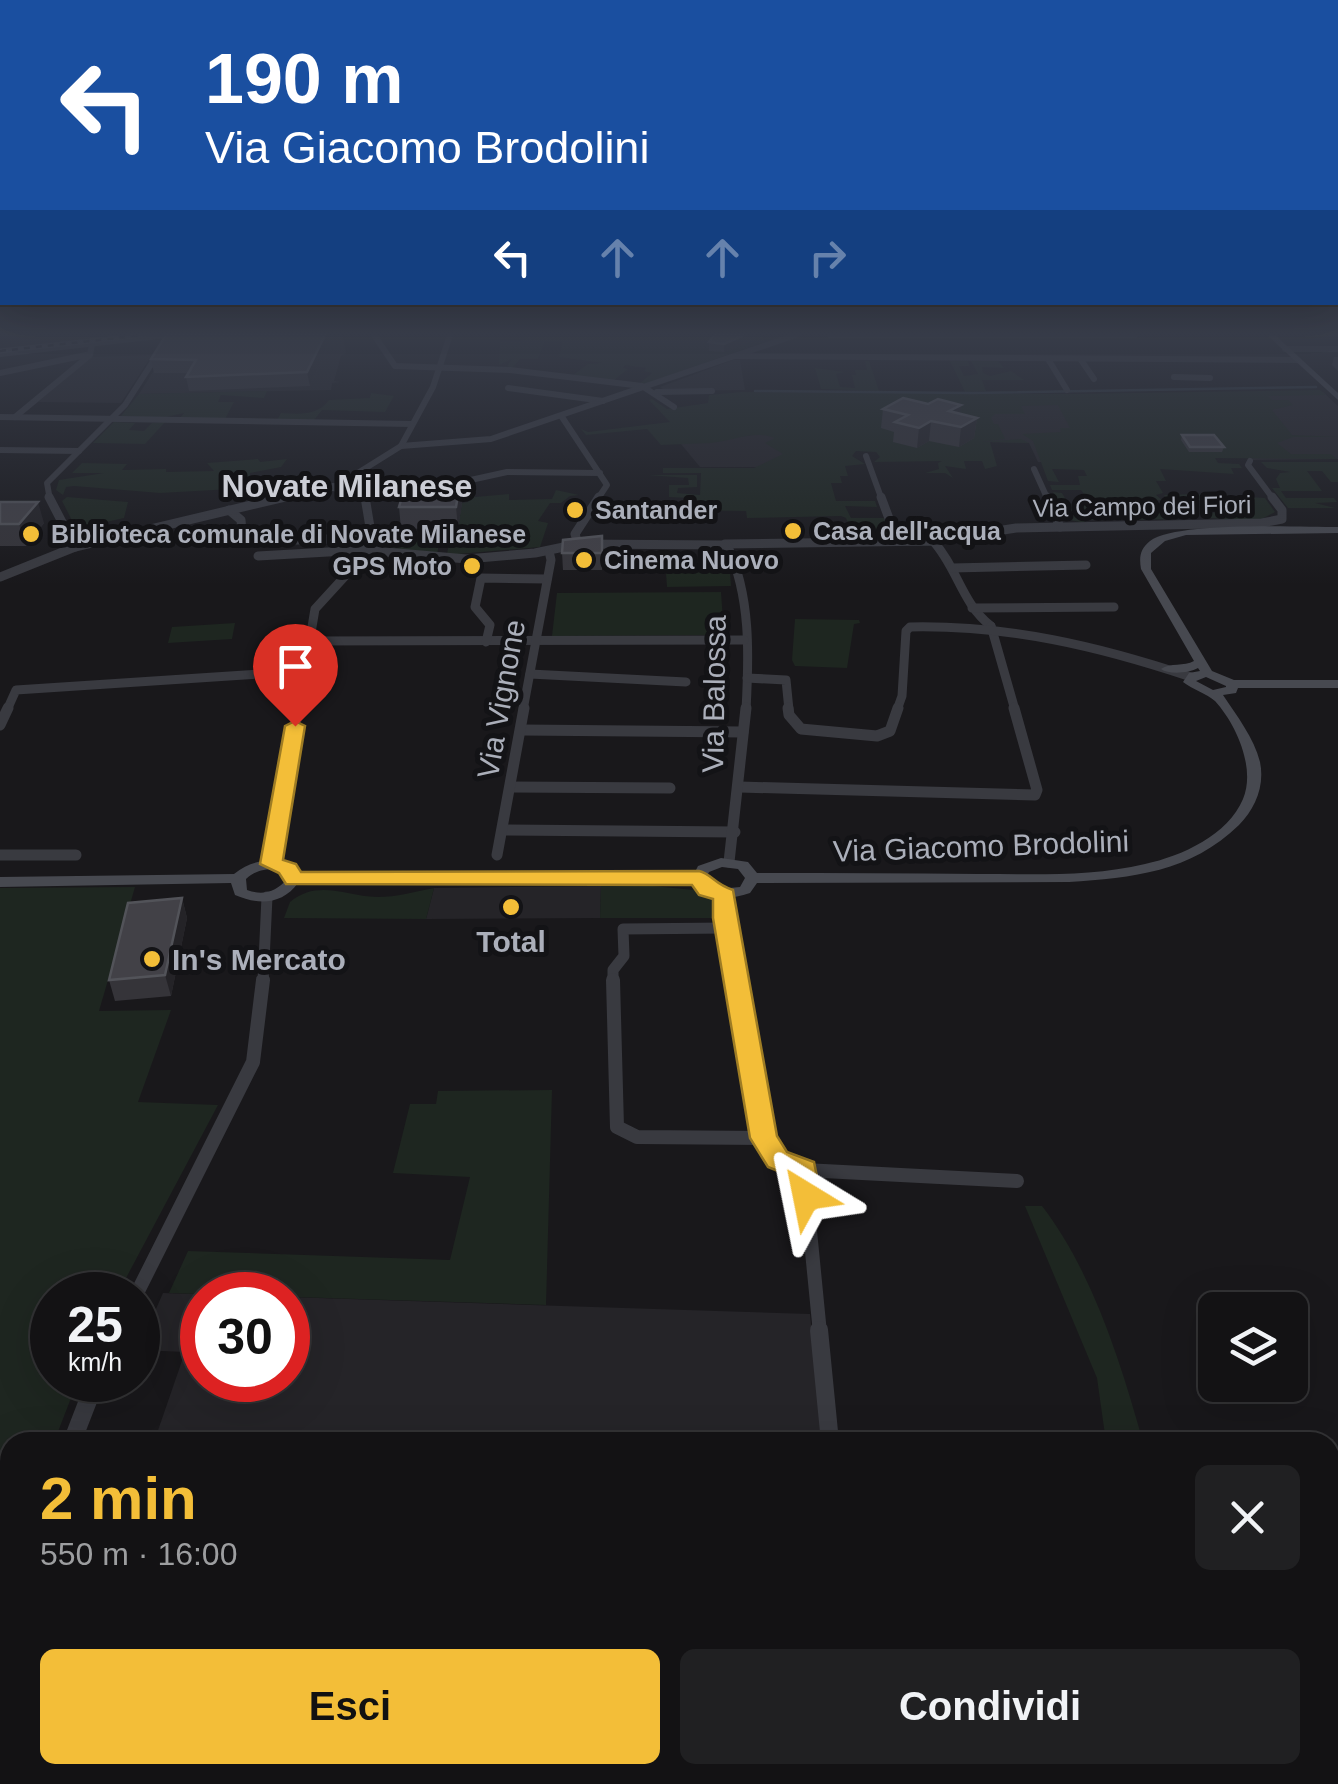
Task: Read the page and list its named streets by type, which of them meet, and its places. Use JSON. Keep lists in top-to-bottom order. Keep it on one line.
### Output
{"streets":{"street":["Via Campo dei Fiori","Via Balossa","Via Vignone","Via Giacomo Brodolini"]},"crossings":[["Via Campo dei Fiori","Via Balossa"]],"districts":["Novate Milanese"],"places":["Santander","Casa dell'acqua","Biblioteca comunale di Novate Milanese","Cinema Nuovo","GPS Moto","Total","In's Mercato"],"page":{"turn":["190 m","Via Giacomo Brodolini"],"speed":"25 km/h","limit":"30","heading":["2 min","550 m · 16:00"],"buttons":["Esci","Condividi"]}}
